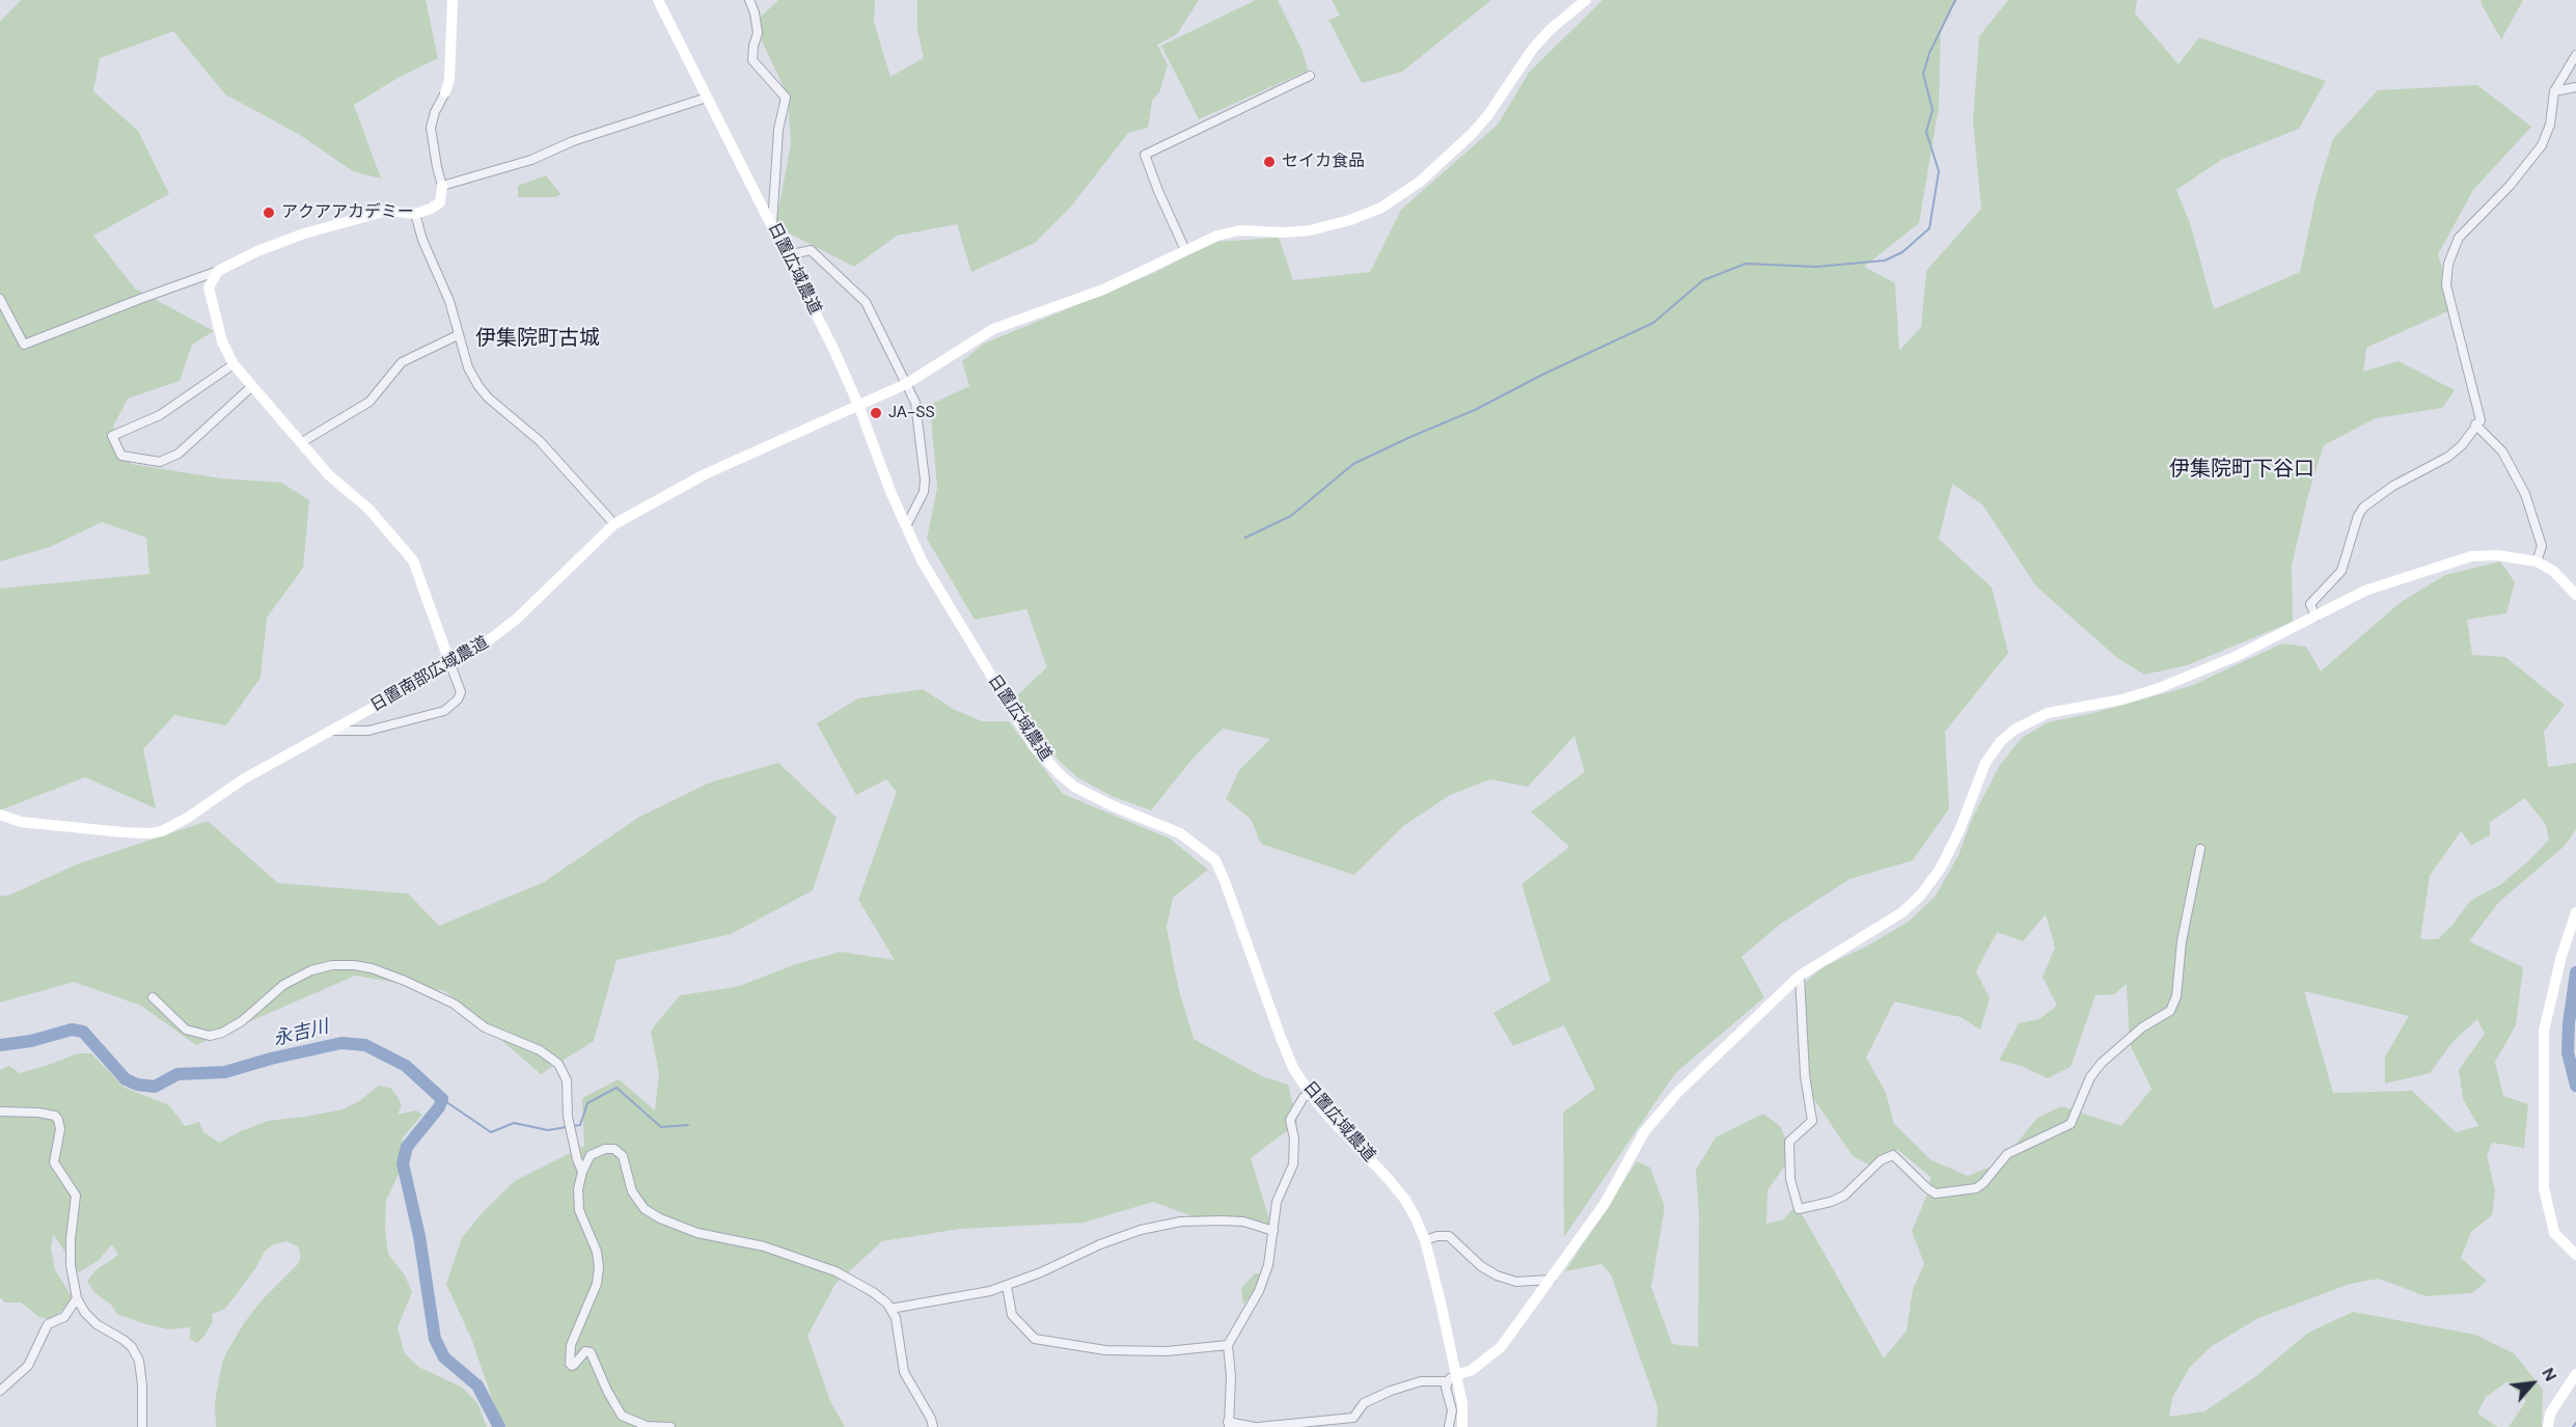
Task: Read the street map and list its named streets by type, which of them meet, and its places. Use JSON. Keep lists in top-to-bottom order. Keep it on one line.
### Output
{"streets":{"street":["日置広域農道","日置南部広域農道"]},"crossings":[["日置広域農道","日置南部広域農道"]],"districts":["伊集院町古城","伊集院町下谷口"],"water":["永吉川"],"places":["セイカ食品","アクアアカデミー","JA-SS"],"north":"top right"}
